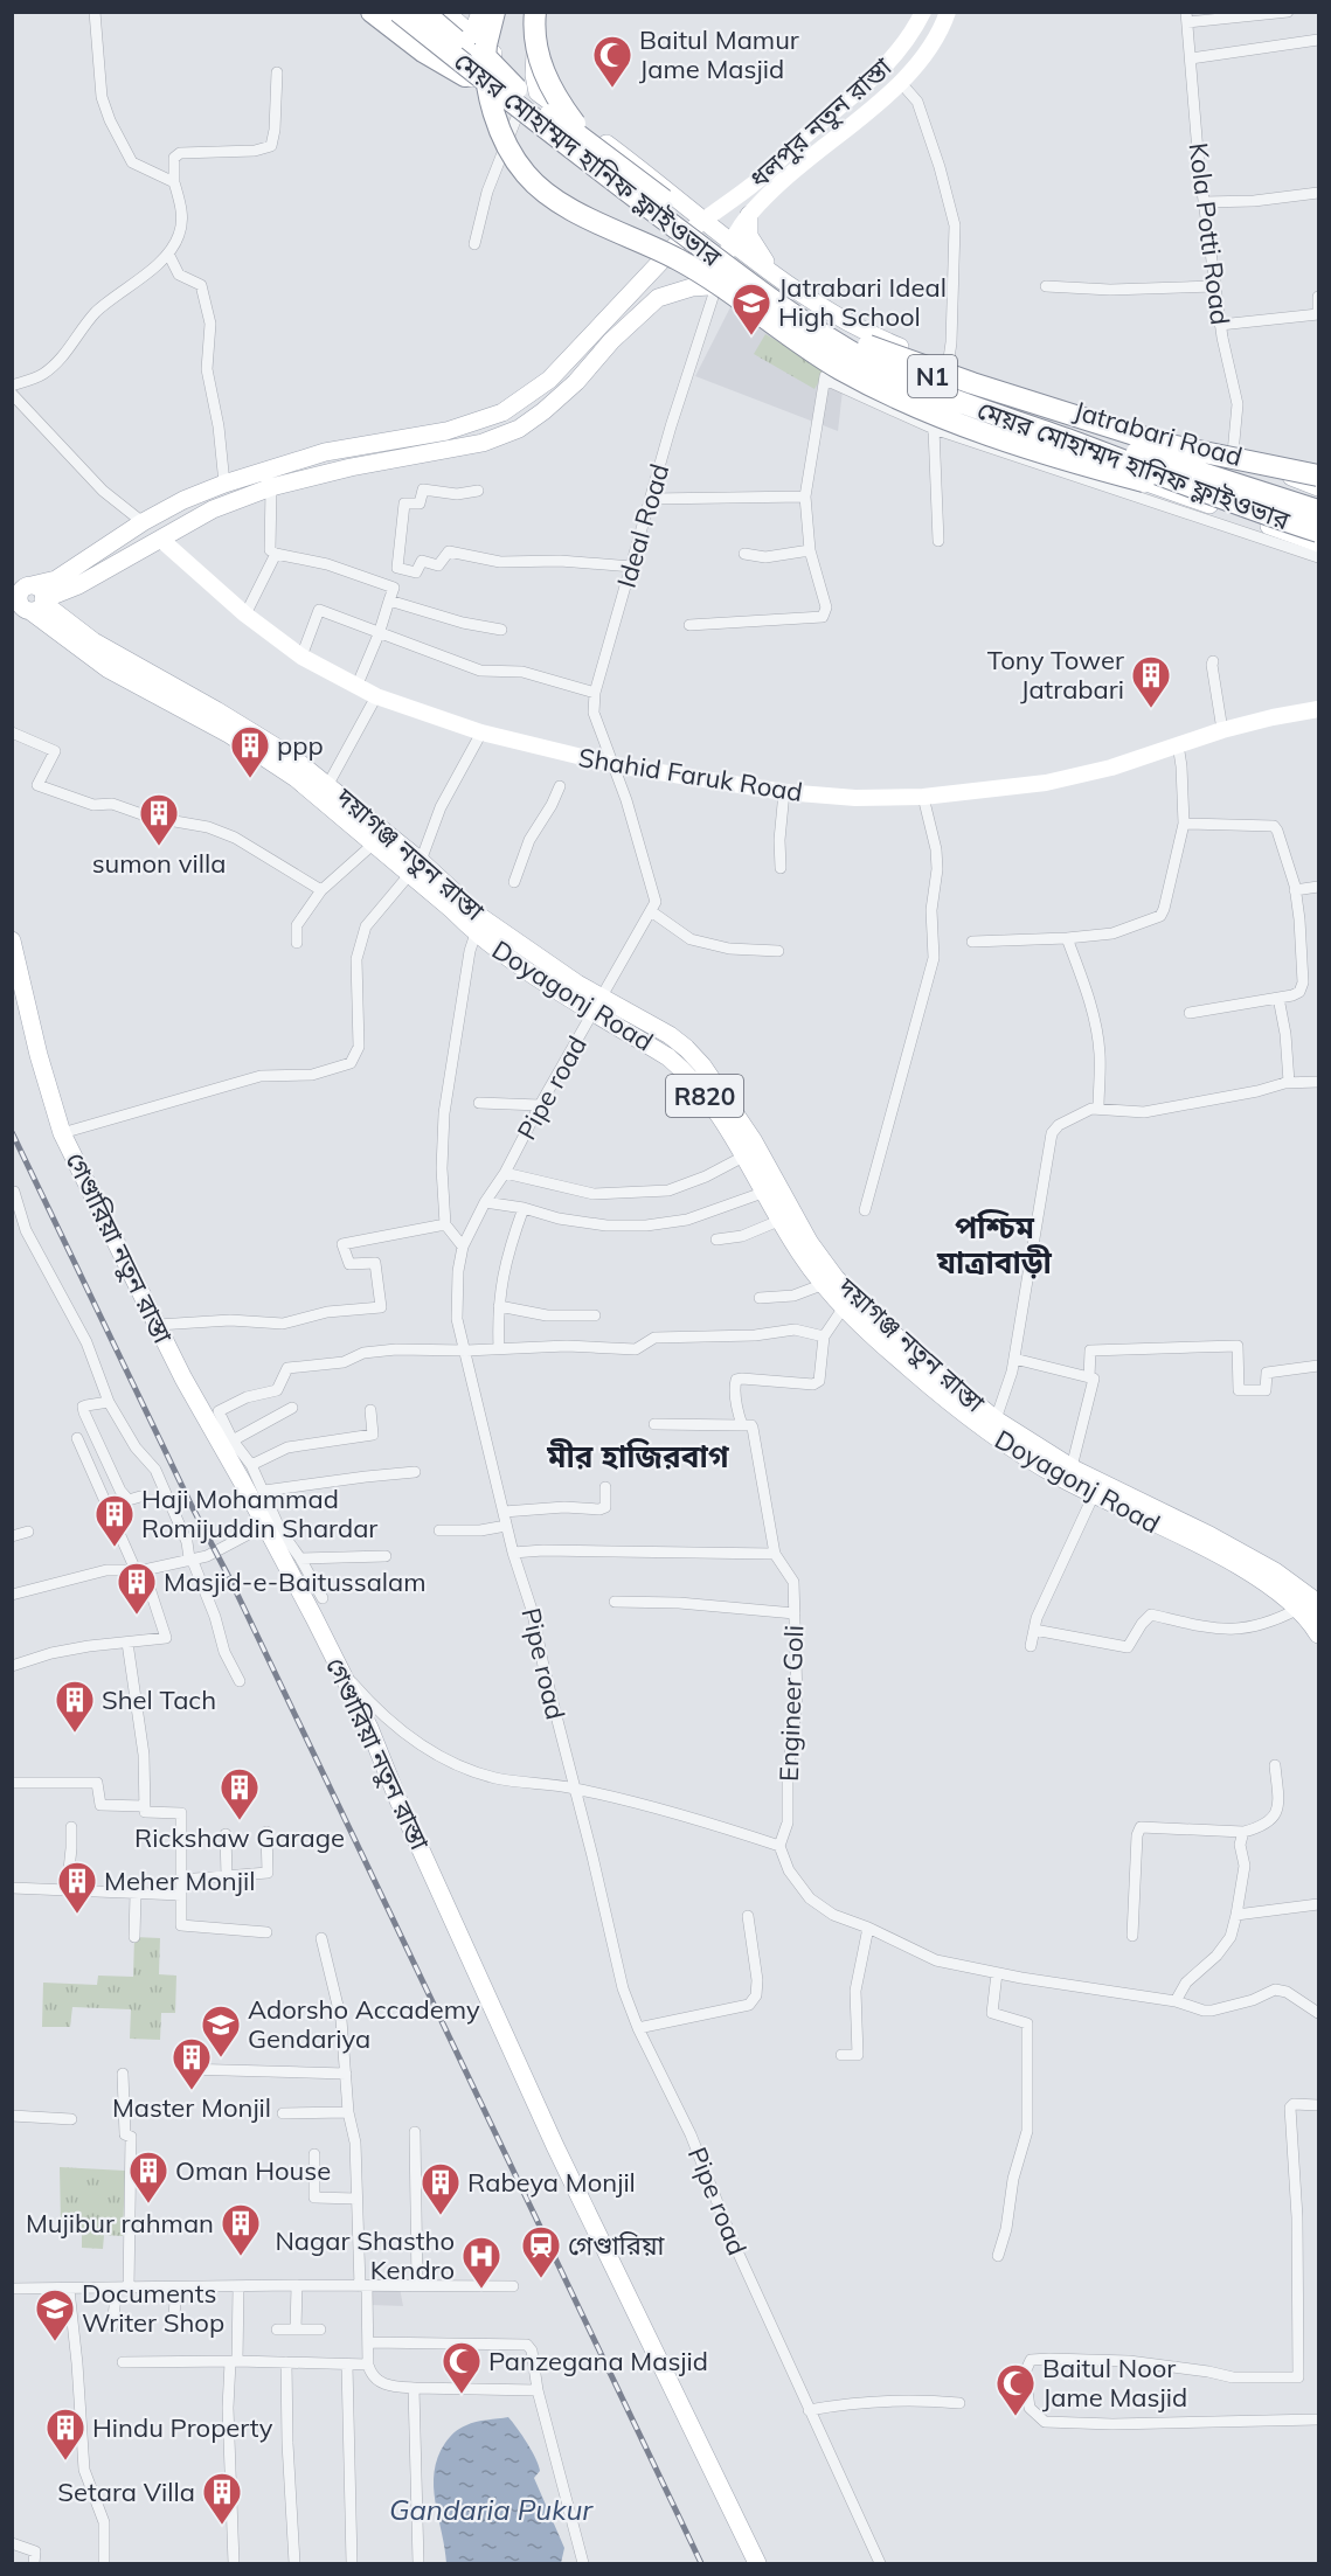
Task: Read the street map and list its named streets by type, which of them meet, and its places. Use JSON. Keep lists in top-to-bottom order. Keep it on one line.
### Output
{"streets":{"highway":["মেয়র মোহাম্মদ হানিফ ফ্লাইওভার","N1"],"main road":["ধলপুর নতুন রাস্তা","Jatrabari Road","Shahid Faruk Road","দয়াগঞ্জ নতুন রাস্তা","Doyagonj Road","R820","গেণ্ডারিয়া নতুন রাস্তা"],"street":["Kola Potti Road","Ideal Road","Pipe road","Engineer Goli"]},"crossings":[["ধলপুর নতুন রাস্তা","Jatrabari Road"],["ধলপুর নতুন রাস্তা","Ideal Road"],["মেয়র মোহাম্মদ হানিফ ফ্লাইওভার","Jatrabari Road"],["Kola Potti Road","Jatrabari Road"],["Jatrabari Road","Ideal Road"],["Ideal Road","Shahid Faruk Road"],["দয়াগঞ্জ নতুন রাস্তা","Doyagonj Road"],["দয়াগঞ্জ নতুন রাস্তা","Pipe road"],["দয়াগঞ্জ নতুন রাস্তা","R820"],["দয়াগঞ্জ নতুন রাস্তা","Engineer Goli"],["Doyagonj Road","Engineer Goli"]],"districts":["পশ্চিম যাত্রাবাড়ী","মীর হাজিরবাগ"],"water":["Gandaria Pukur"],"places":{"mosque":["Baitul Mamur Jame Masjid","Panzegana Masjid","Baitul Noor Jame Masjid"],"school or university":["Jatrabari Ideal High School","Adorsho Accademy Gendariya","Documents Writer Shop"],"building":["Tony Tower Jatrabari","ppp","sumon villa","Haji Mohammad Romijuddin Shardar","Masjid-e-Baitussalam","Shel Tach","Rickshaw Garage","Meher Monjil","Master Monjil","Oman House","Rabeya Monjil","Mujibur rahman","Hindu Property","Setara Villa"],"station":["গেণ্ডারিয়া"],"hospital":["Nagar Shastho Kendro"]}}
